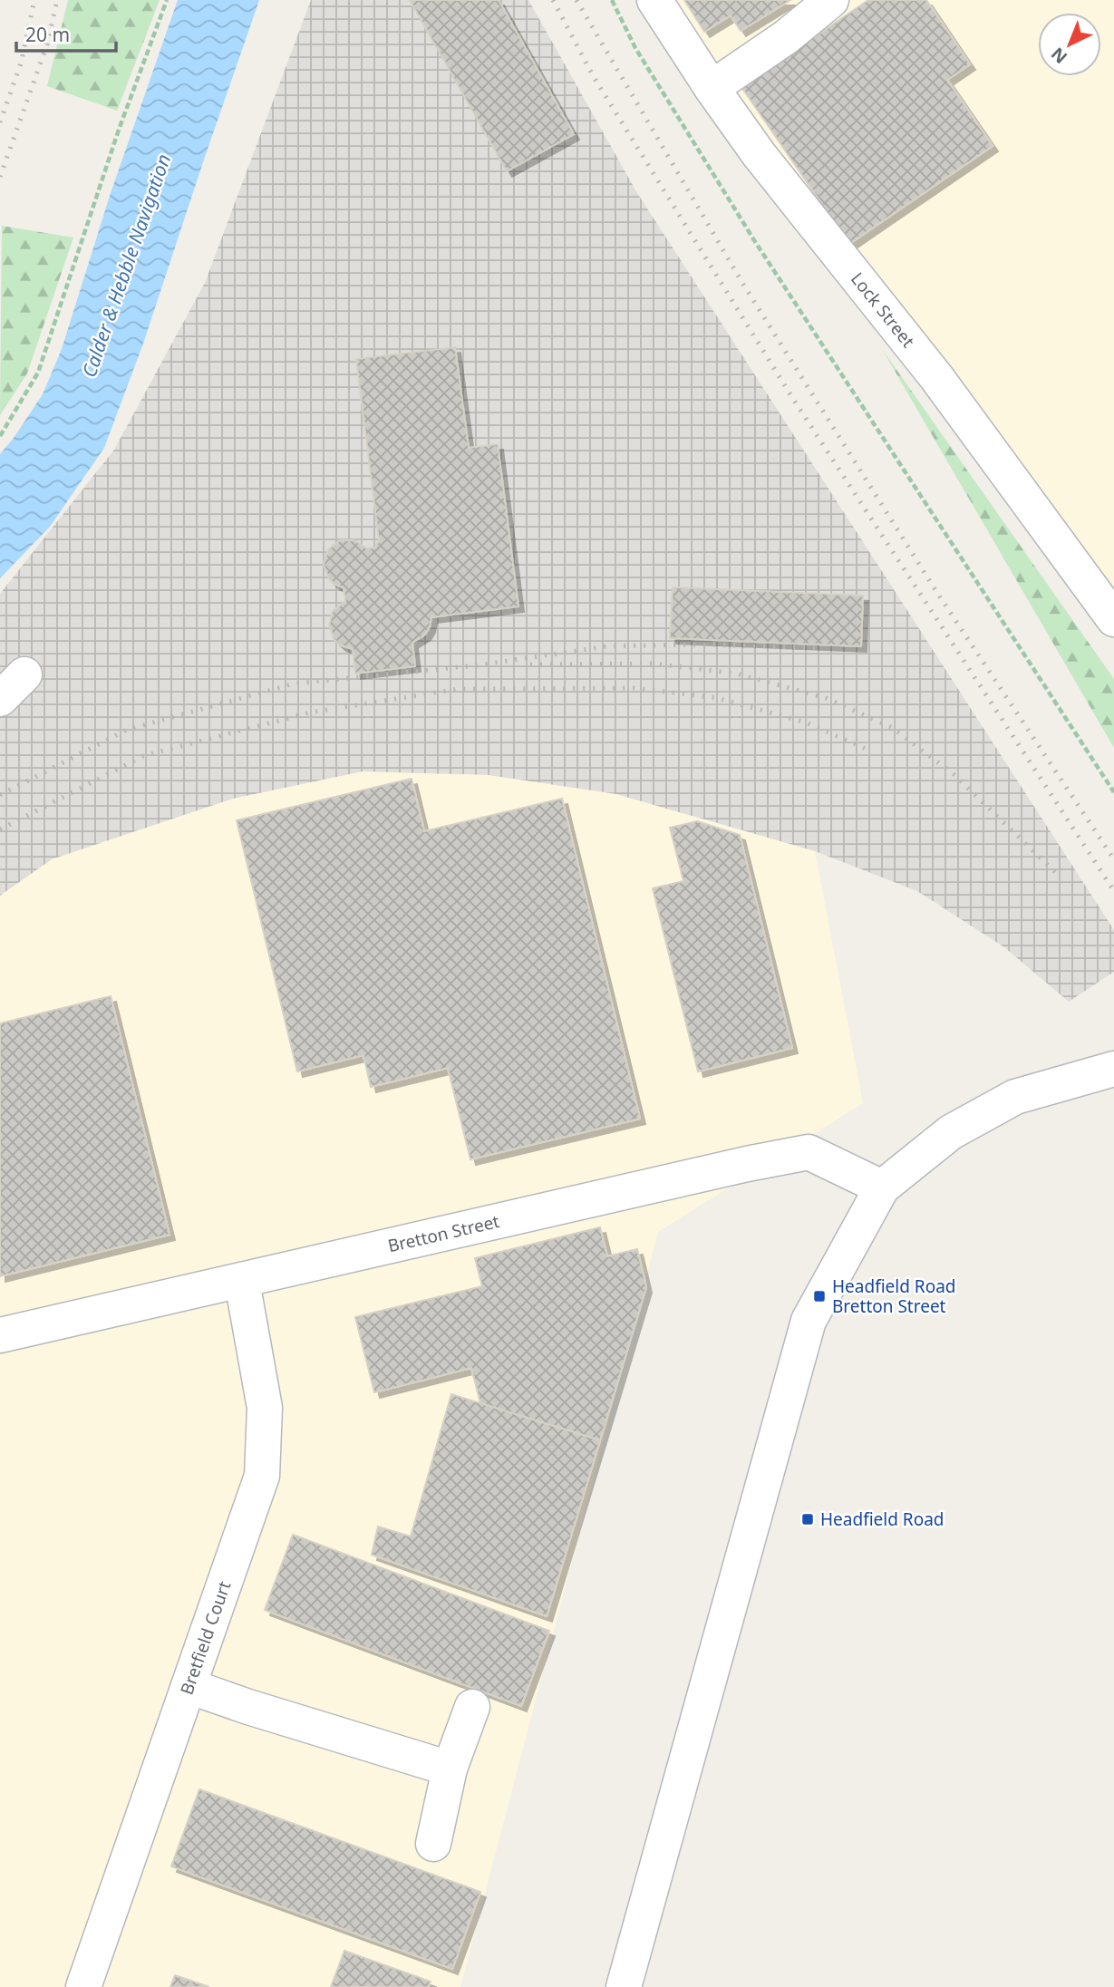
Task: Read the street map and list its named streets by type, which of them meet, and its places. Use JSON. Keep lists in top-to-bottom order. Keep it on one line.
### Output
{"streets":{"street":["Lock Street","Bretton Street","Bretfield Court"]},"crossings":[["Bretton Street","Bretfield Court"]],"water":["Calder & Hebble Navigation"],"places":{"transit":["Headfield Road Bretton Street","Headfield Road"]},"scale_bar":"20 m","north":"bottom left"}
